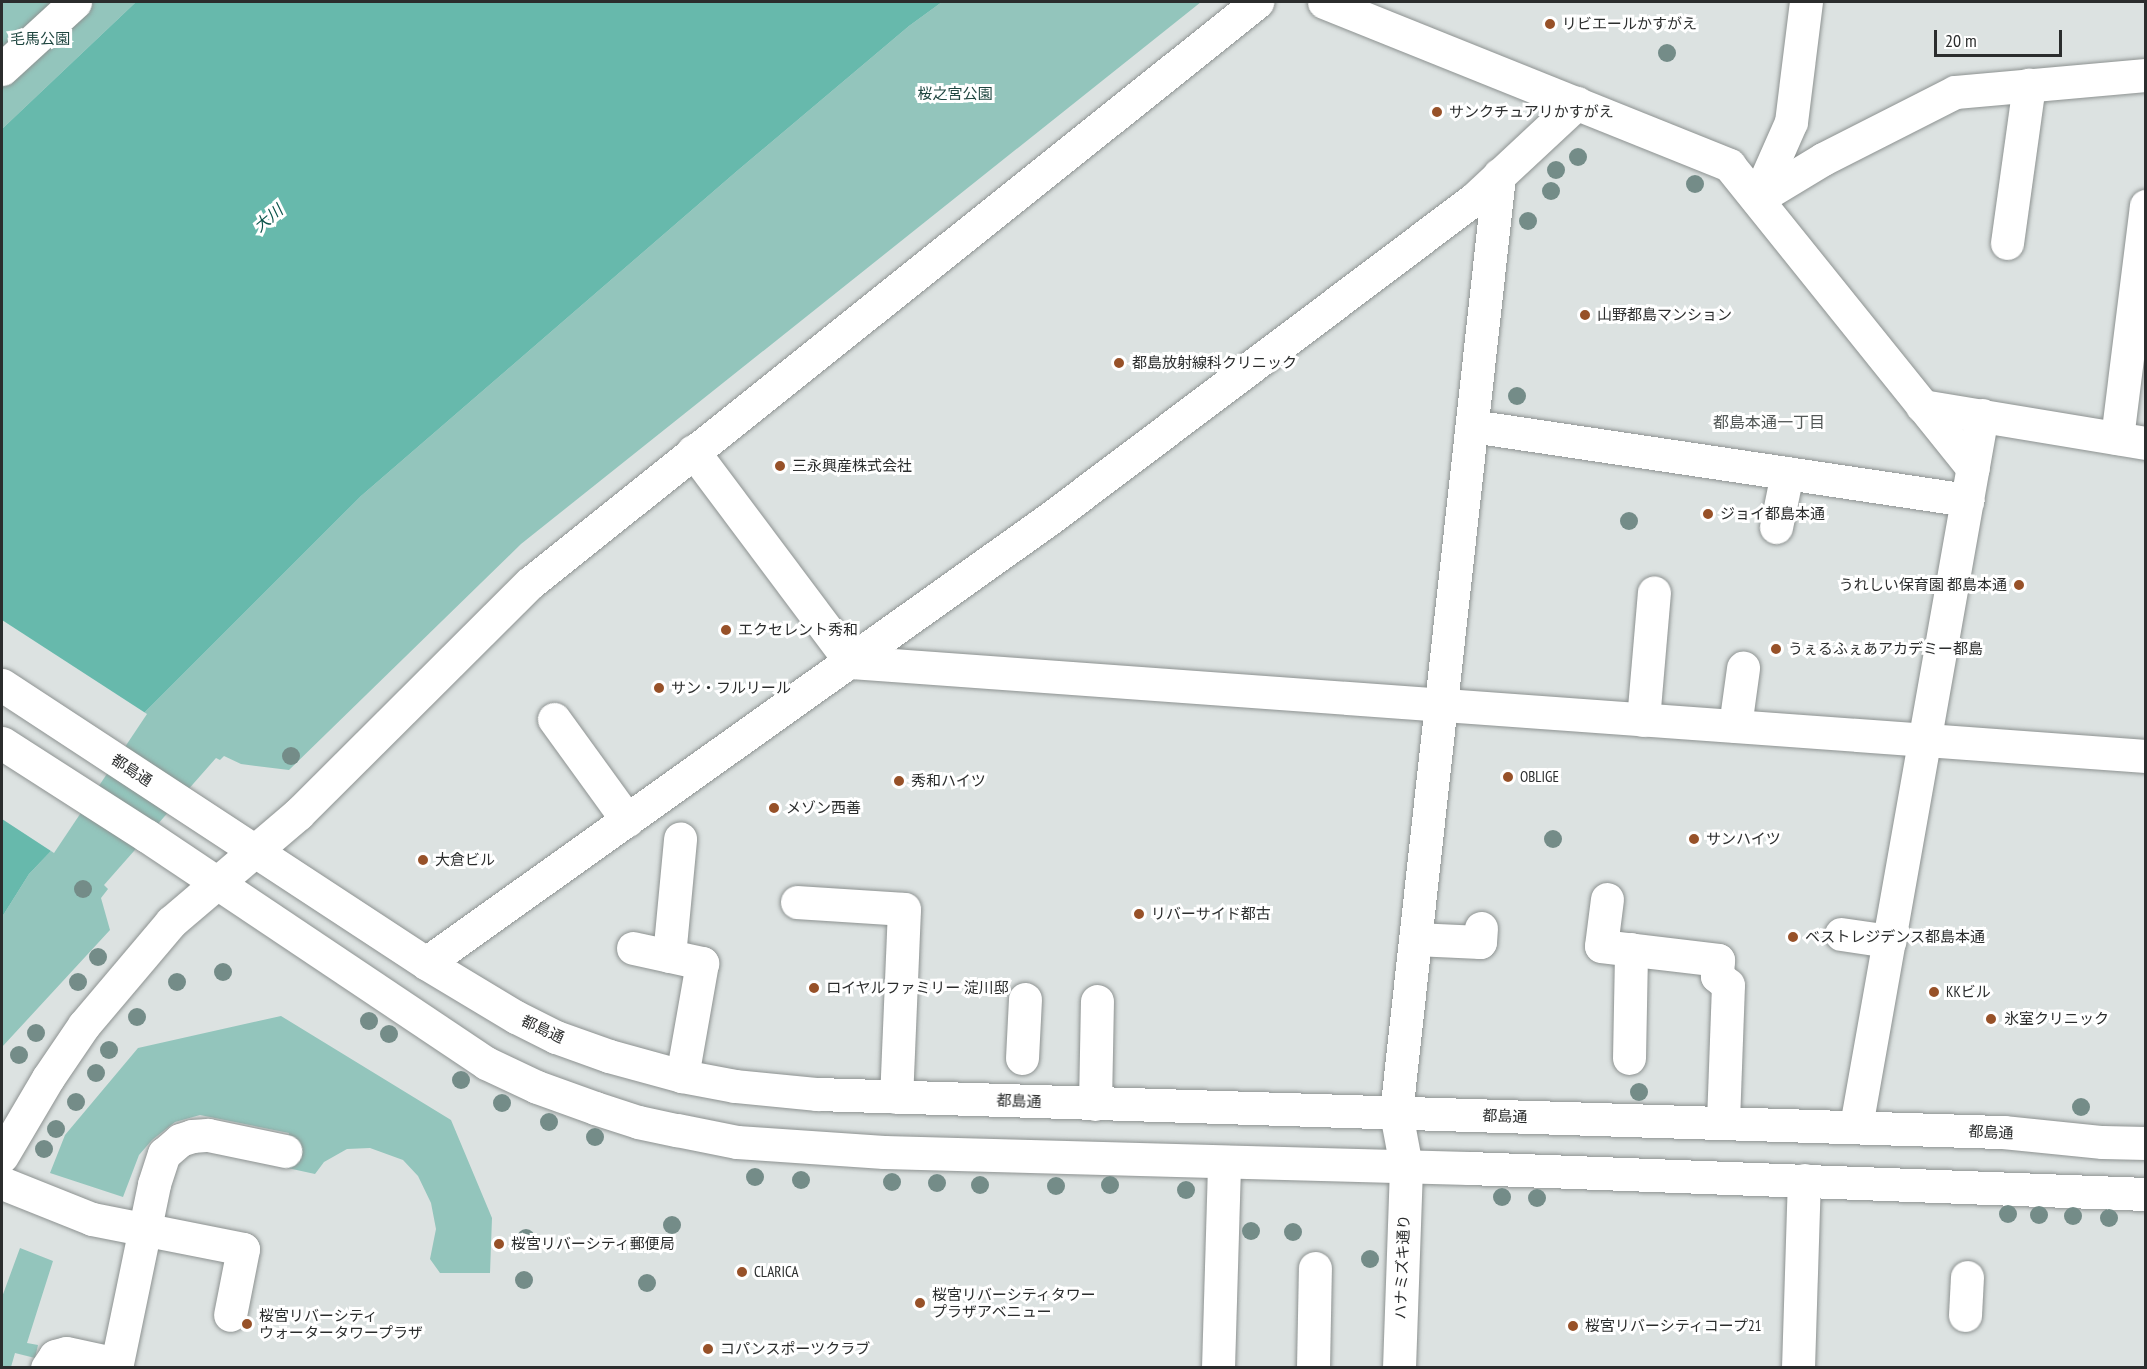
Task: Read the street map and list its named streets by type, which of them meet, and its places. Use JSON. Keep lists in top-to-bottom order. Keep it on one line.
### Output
{"streets":{"main road":["都島通","ハナミズキ通り"]},"crossings":[["都島通","ハナミズキ通り"]],"districts":["都島本通一丁目"],"water":["大川"],"parks":["毛馬公園","桜之宮公園"],"places":["リビエールかすがえ","サンクチュアリかすがえ","山野都島マンション","都島放射線科クリニック","三永興産株式会社","ジョイ都島本通","うれしい保育園 都島本通","エクセレント秀和","うぇるふぇあアカデミー都島","サン・フルリール","OBLIGE","秀和ハイツ","メゾン西善","サンハイツ","大倉ビル","リバーサイド都古","ベストレジデンス都島本通","ロイヤルファミリー 淀川邸","KKビル","氷室クリニック","桜宮リバーシティ郵便局","CLARICA","桜宮リバーシティタワー プラザアベニュー","桜宮リバーシティ ウォータータワープラザ","桜宮リバーシティコープ21","コパンスポーツクラブ"],"scale_bar":"20 m"}
